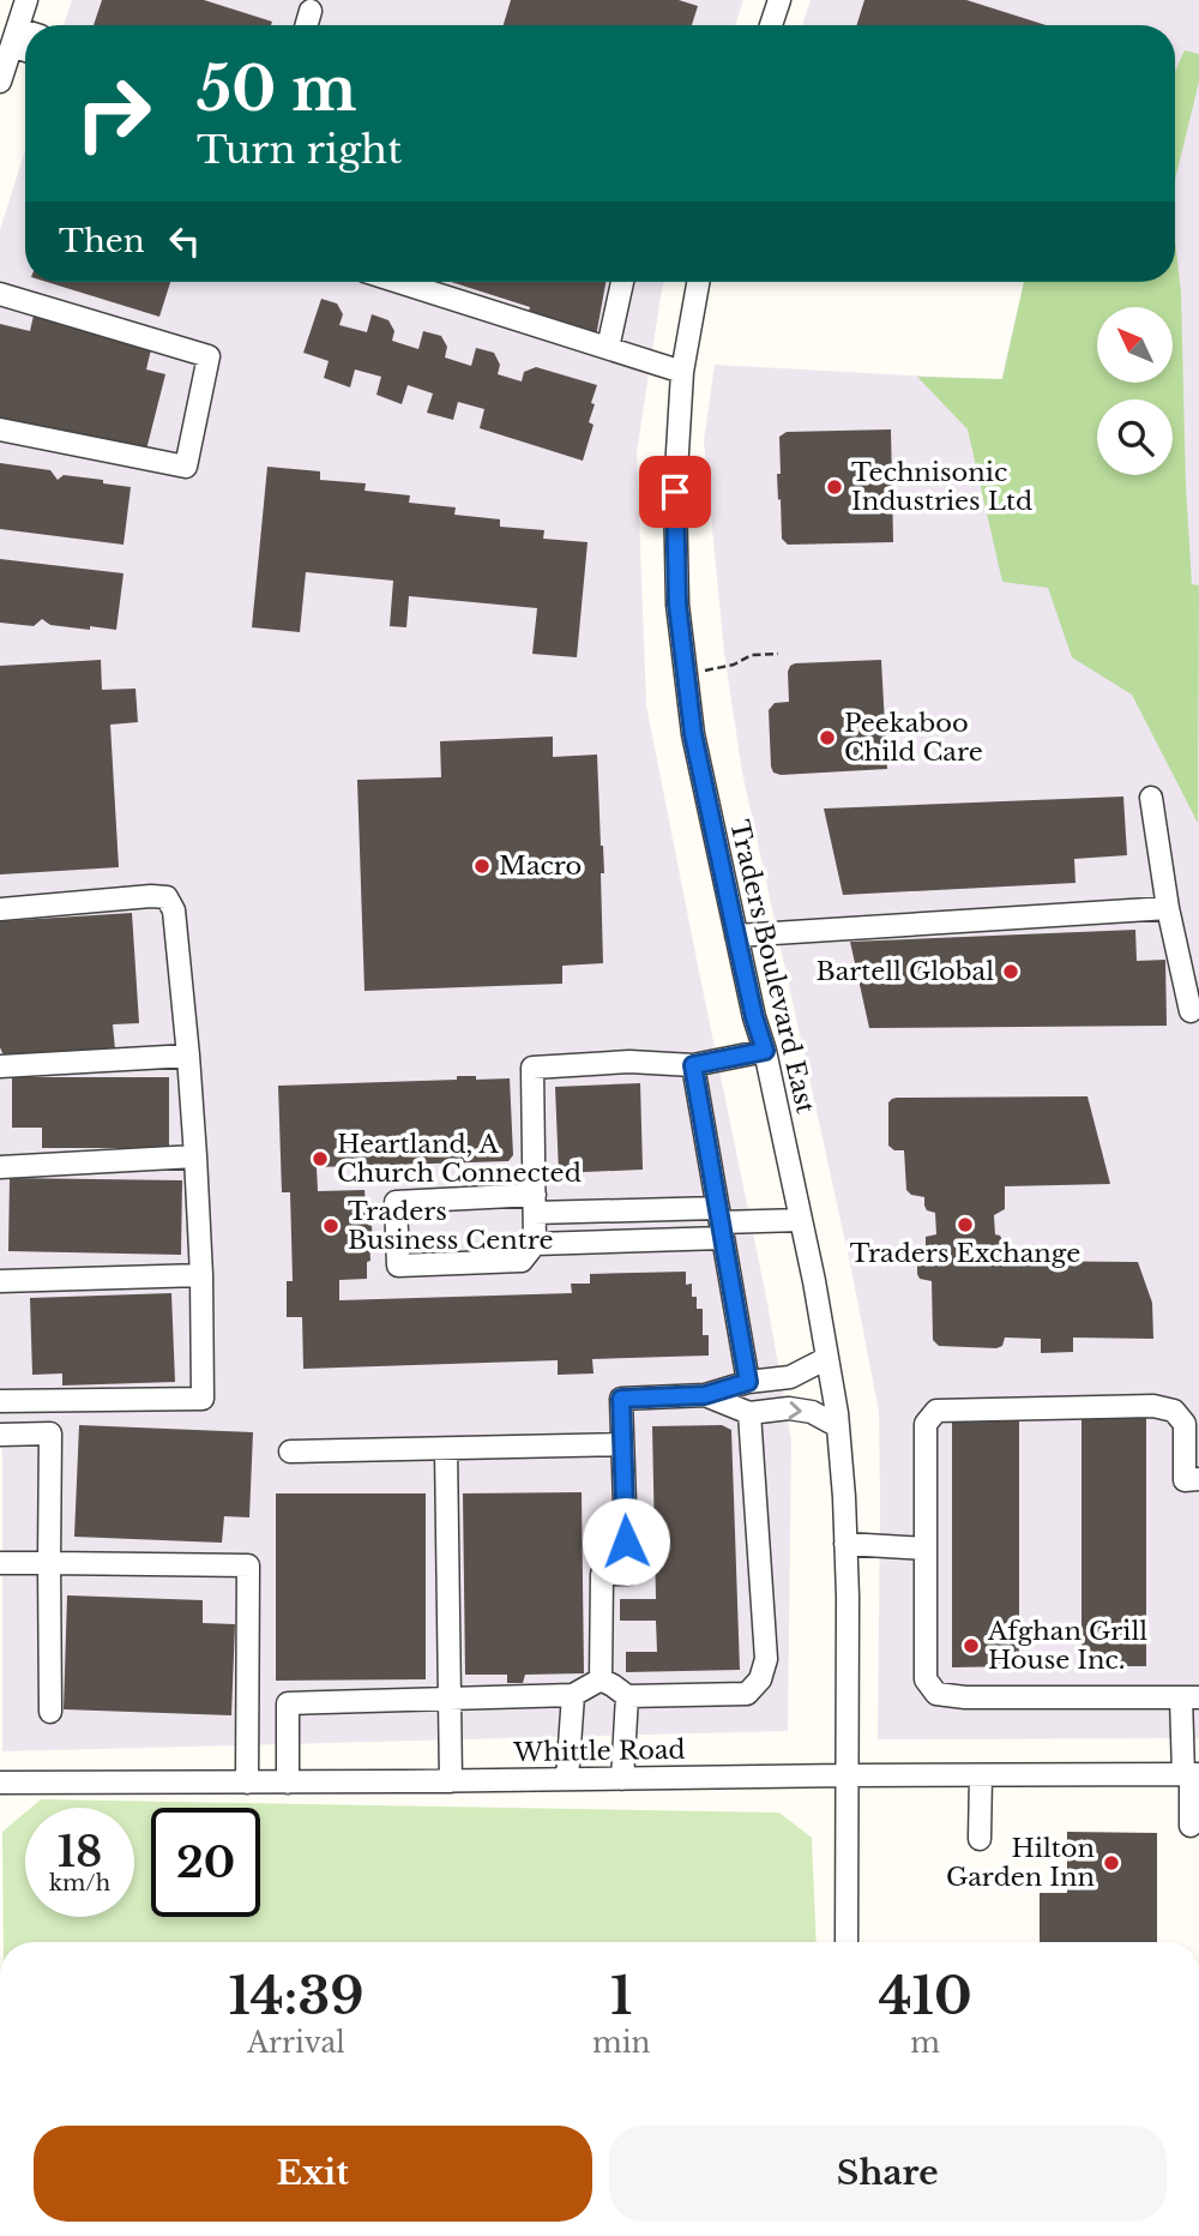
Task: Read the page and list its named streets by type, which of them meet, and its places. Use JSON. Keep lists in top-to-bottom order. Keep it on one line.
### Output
{"streets":{"street":["Traders Boulevard East","Whittle Road"]},"crossings":[["Traders Boulevard East","Whittle Road"]],"places":["Technisonic Industries Ltd","Peekaboo Child Care","Macro","Bartell Global","Heartland, A Church Connected","Traders Exchange","Traders Business Centre","Afghan Grill House Inc.","Hilton Garden Inn"],"north":"top left","page":{"turn":["50 m","Turn right"],"then":"Then","speed":"18 km/h","limit":"20","eta":["14:39","Arrival","1","min","410","m"],"buttons":["Exit","Share"]}}
